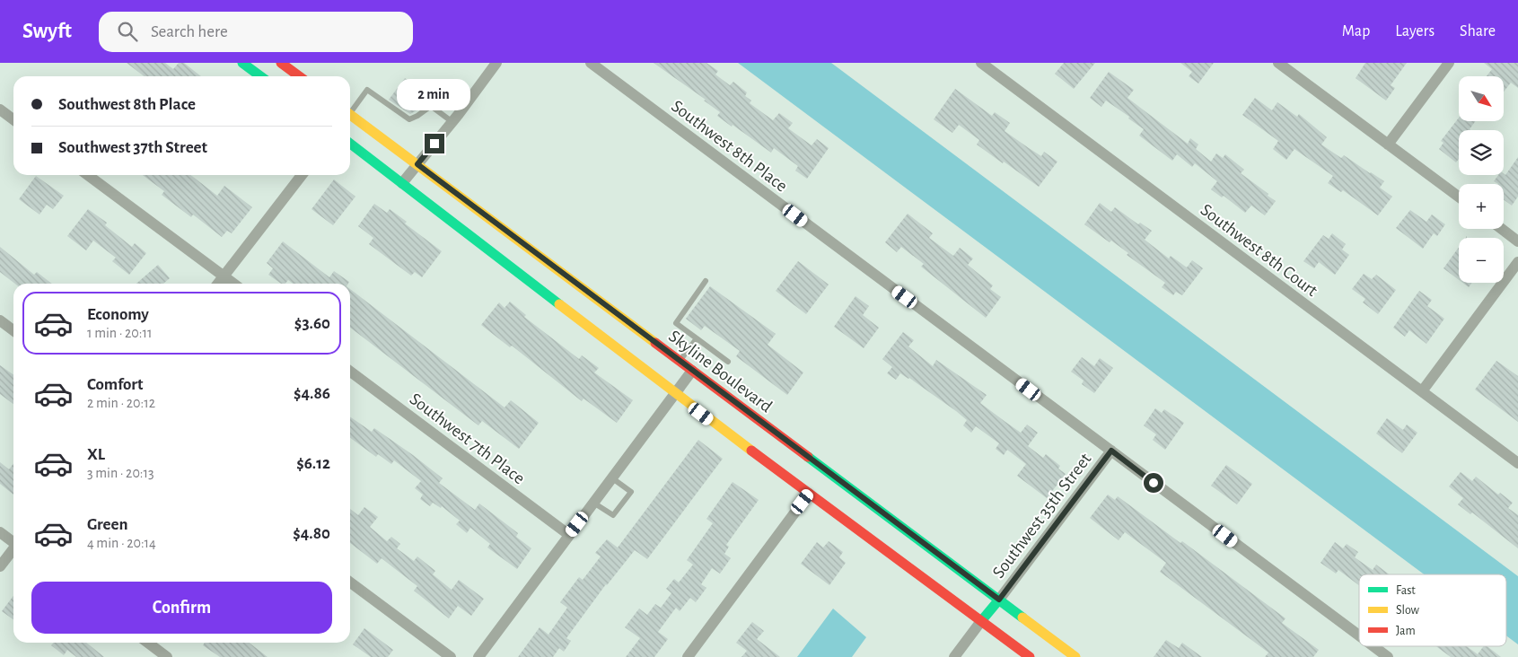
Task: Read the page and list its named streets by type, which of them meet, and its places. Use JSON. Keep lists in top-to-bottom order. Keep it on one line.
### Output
{"streets":{"street":["Southwest 8th Place","Southwest 8th Court","Skyline Boulevard","Southwest 7th Place","Southwest 35th Street"]},"crossings":[["Southwest 8th Place","Southwest 35th Street"],["Skyline Boulevard","Southwest 35th Street"]],"legend":["Fast","Slow","Jam"],"north":"bottom right","page":{"header":"Swyft","search":"Search here","nav":["Map","Layers","Share"],"map_buttons":["+","−"],"banner":["Southwest 8th Place","Southwest 37th Street"],"bubble":"2 min","list":[{"name":"Economy","note":"1 min · 20:11","value":"$3.60"},{"name":"Comfort","note":"2 min · 20:12","value":"$4.86"},{"name":"XL","note":"3 min · 20:13","value":"$6.12"},{"name":"Green","note":"4 min · 20:14","value":"$4.80"}],"buttons":"Confirm"}}
